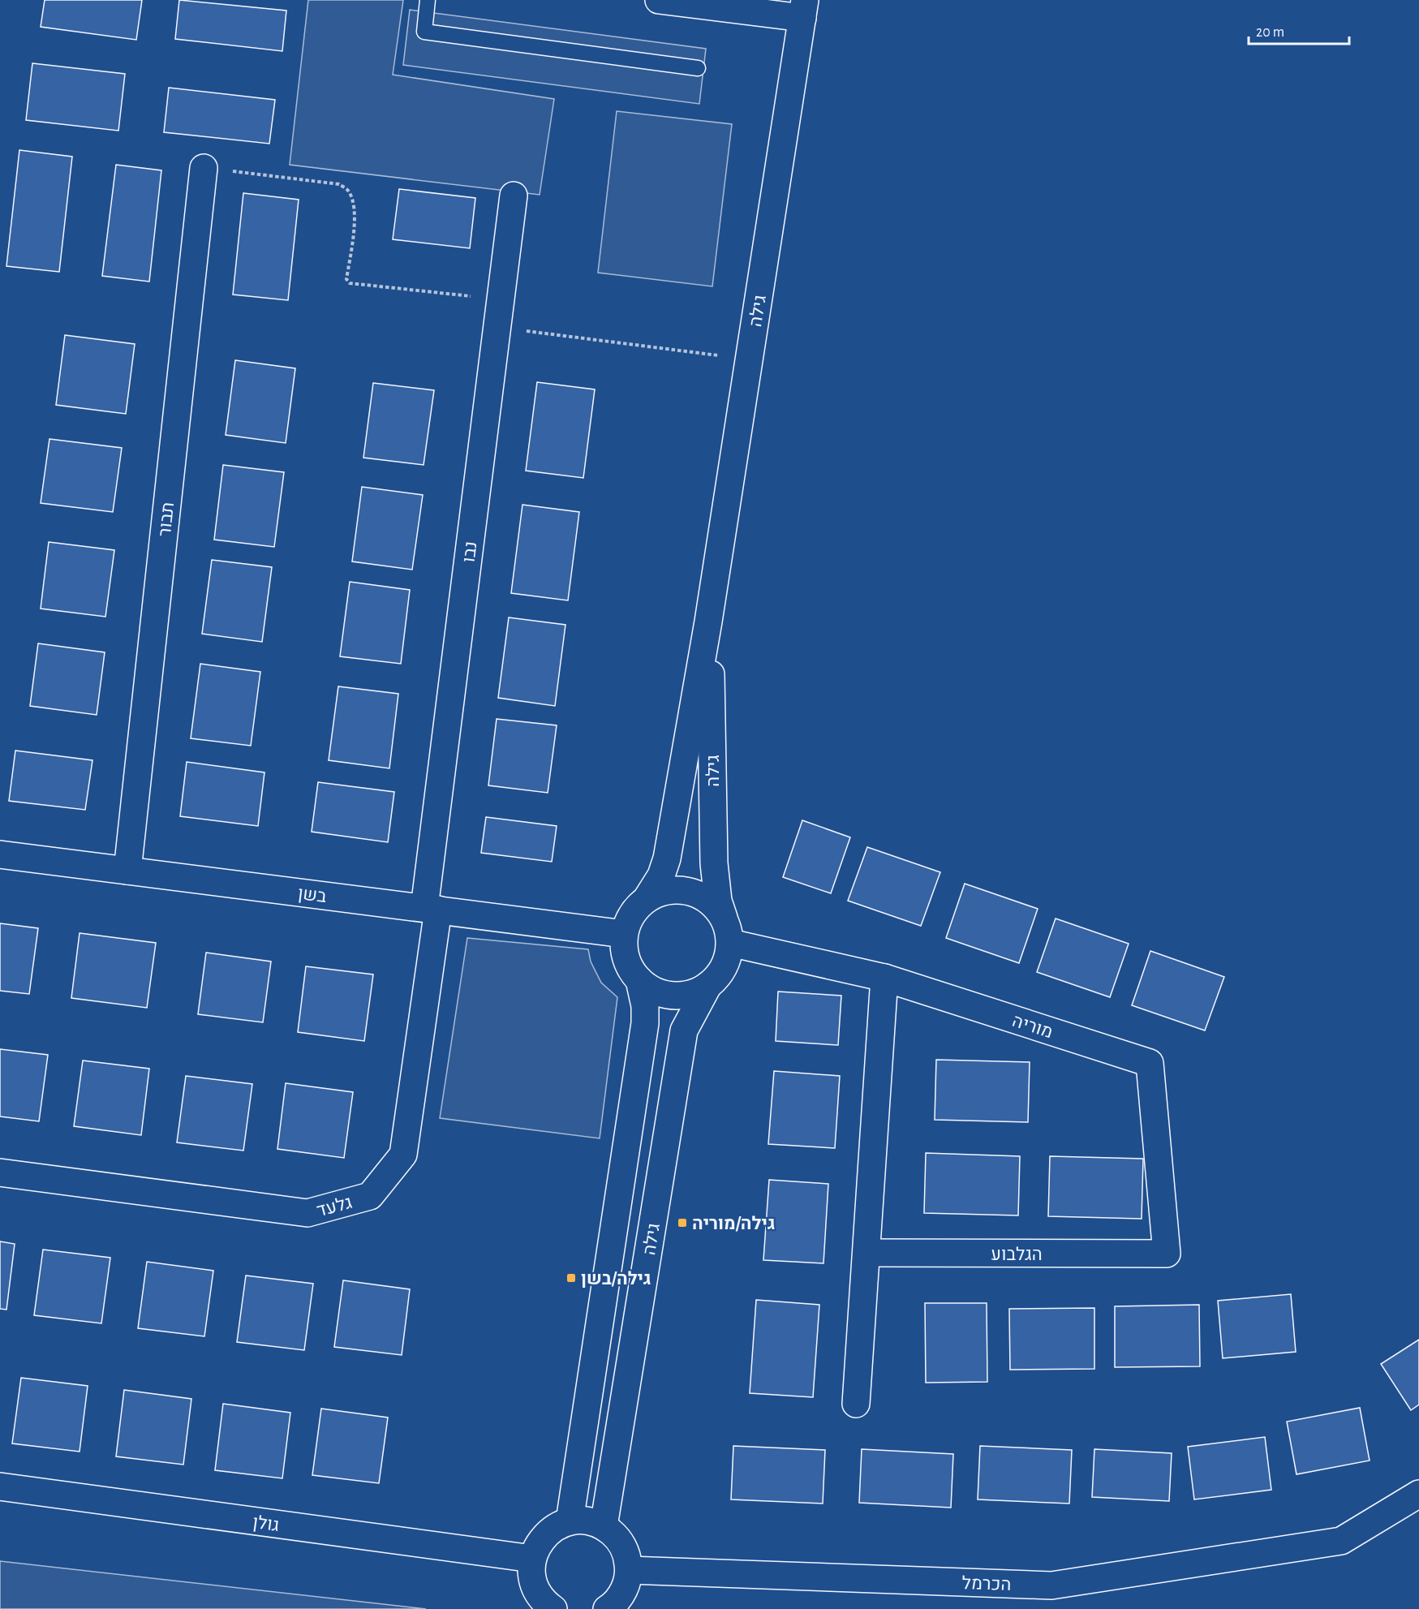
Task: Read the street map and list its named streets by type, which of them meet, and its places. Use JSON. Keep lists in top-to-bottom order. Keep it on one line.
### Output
{"streets":{"street":["גילה","תבור","נבו","בשן","מוריה","גלעד","הגלבוע","גולן","הכרמל"]},"crossings":[["גילה","בשן"],["גילה","מוריה"],["תבור","בשן"],["נבו","בשן"],["נבו","גלעד"],["בשן","מוריה"],["בשן","גלעד"],["מוריה","הגלבוע"]],"places":{"transit":["גילה/מוריה","גילה/בשן"]},"scale_bar":"20 m"}
